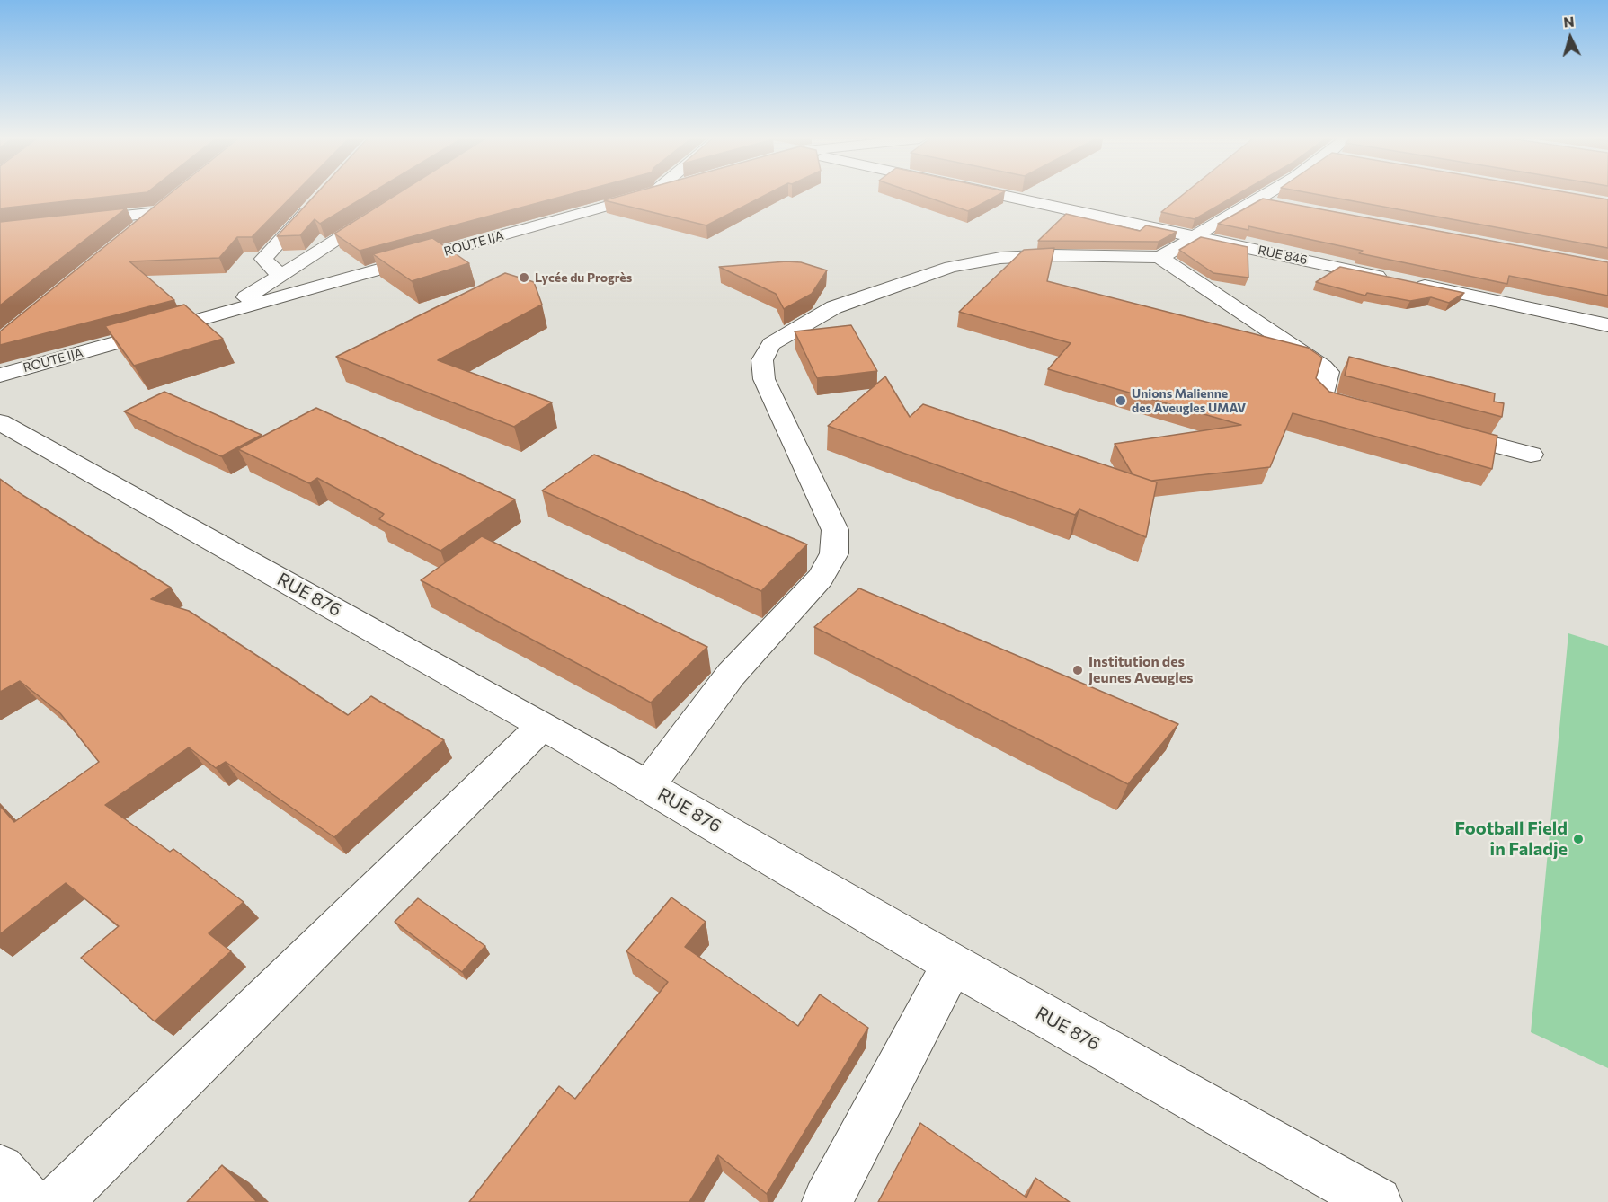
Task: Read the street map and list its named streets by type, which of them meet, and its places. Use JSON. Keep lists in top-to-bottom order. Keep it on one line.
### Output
{"streets":{"street":["ROUTE IJA","RUE 846","RUE 876"]},"places":["Lycée du Progrès","Unions Malienne des Aveugles UMAV","Institution des Jeunes Aveugles","Football Field in Faladje"],"north":"top"}
